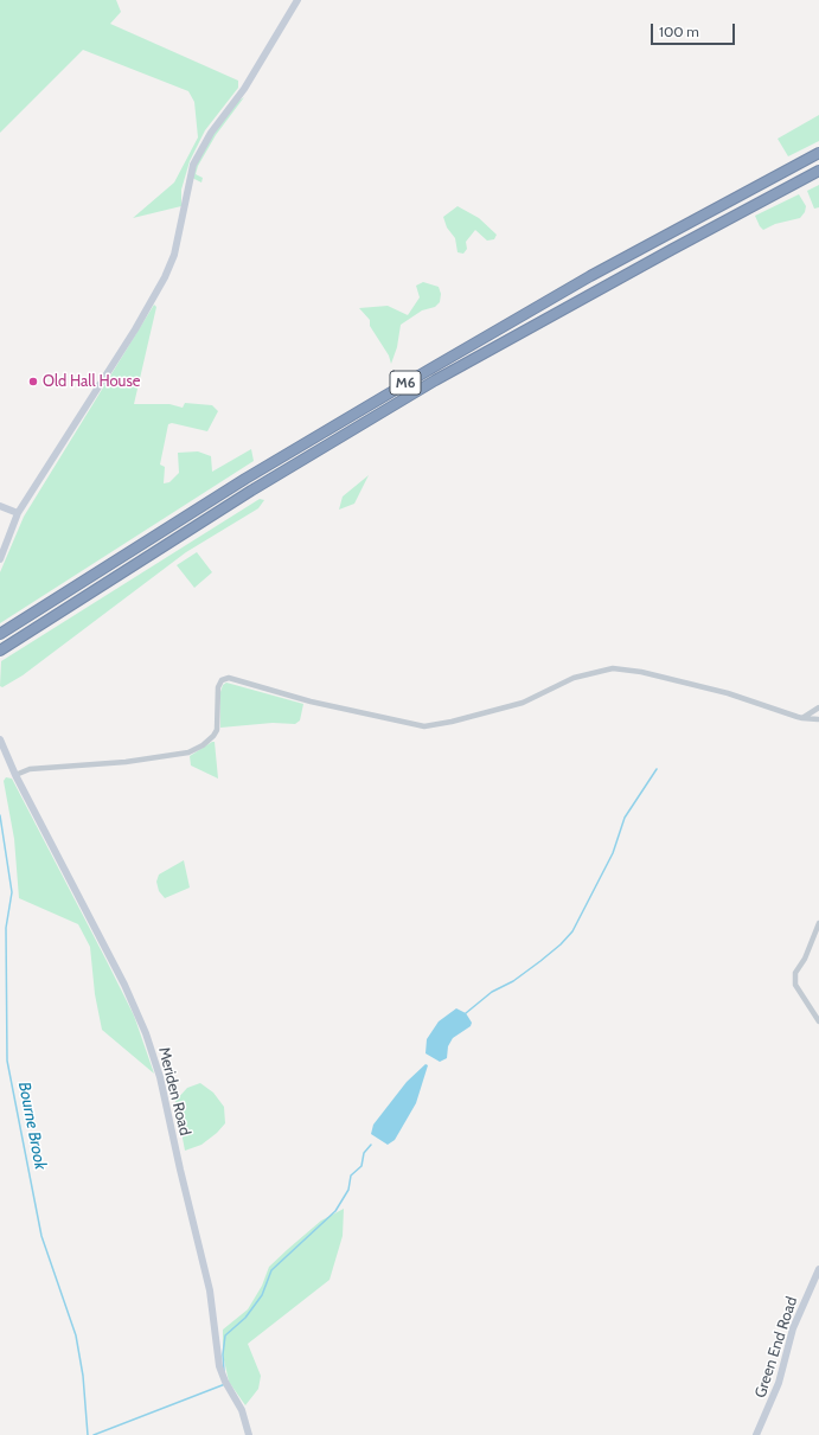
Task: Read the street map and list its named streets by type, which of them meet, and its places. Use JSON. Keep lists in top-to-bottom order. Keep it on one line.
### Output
{"streets":{"highway":["M6"],"main road":["Meriden Road","Green End Road"]},"water":["Bourne Brook"],"places":["Old Hall House"],"scale_bar":"100 m"}
